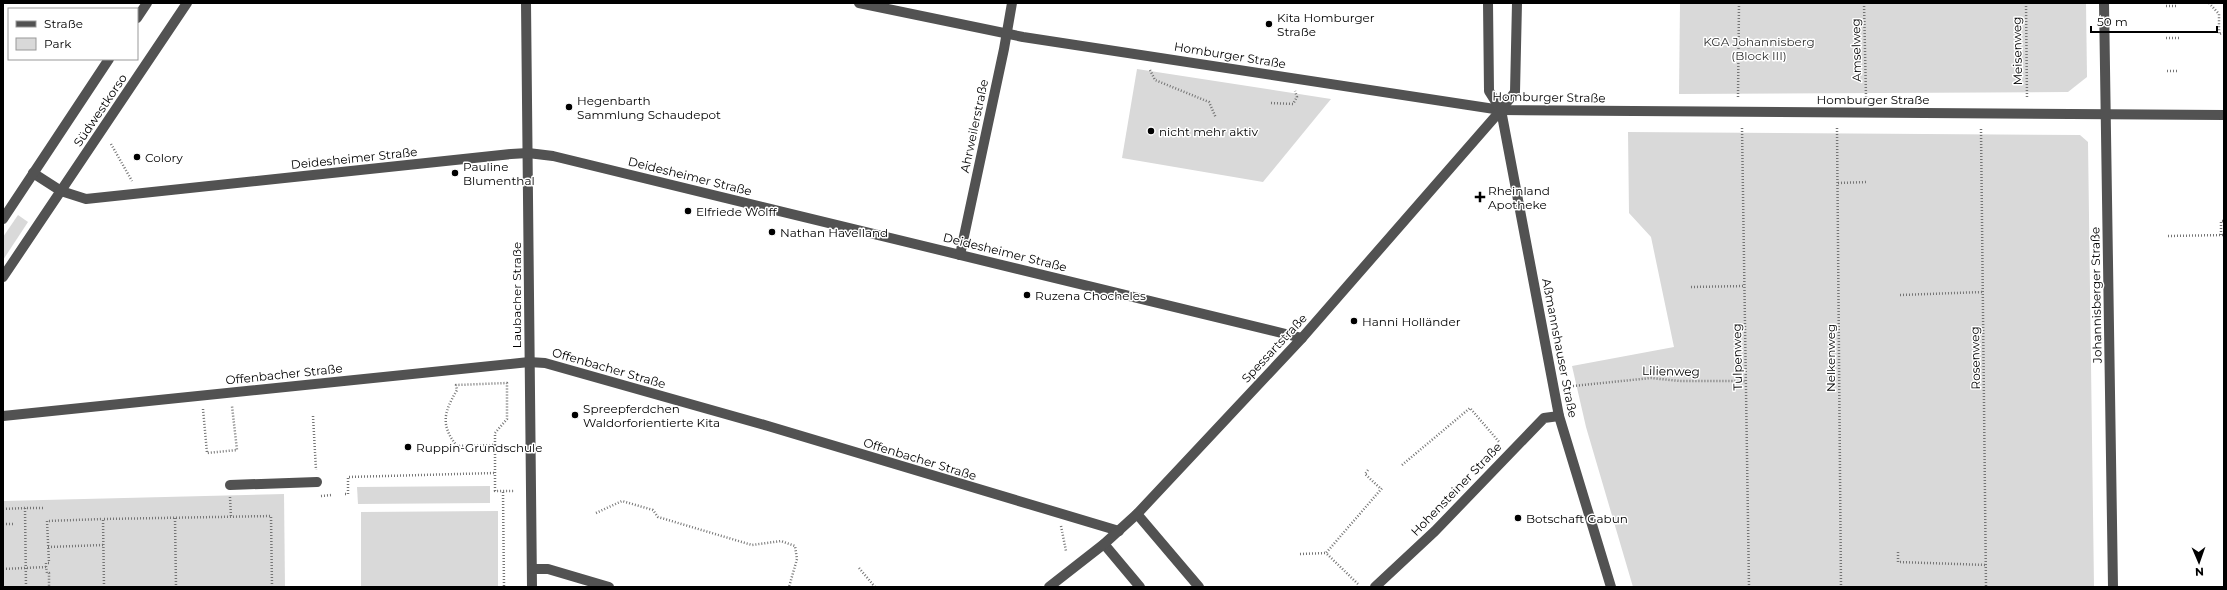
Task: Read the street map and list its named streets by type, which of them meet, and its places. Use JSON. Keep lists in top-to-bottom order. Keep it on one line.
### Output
{"streets":{"street":["Homburger Straße","Südwestkorso","Ahrweilerstraße","Deidesheimer Straße","Laubacher Straße","Johannisberger Straße","Spessartstraße","Aßmannshauser Straße","Offenbacher Straße","Hohensteiner Straße"],"path":["Amselweg","Meisenweg","Tulpenweg","Nelkenweg","Rosenweg","Lilienweg"]},"crossings":[["Homburger Straße","Ahrweilerstraße"],["Homburger Straße","Johannisberger Straße"],["Homburger Straße","Spessartstraße"],["Homburger Straße","Aßmannshauser Straße"],["Südwestkorso","Deidesheimer Straße"],["Ahrweilerstraße","Deidesheimer Straße"],["Deidesheimer Straße","Laubacher Straße"],["Deidesheimer Straße","Spessartstraße"],["Laubacher Straße","Offenbacher Straße"],["Spessartstraße","Aßmannshauser Straße"],["Spessartstraße","Offenbacher Straße"],["Aßmannshauser Straße","Hohensteiner Straße"],["Tulpenweg","Lilienweg"]],"parks":["KGA Johannisberg (Block III)"],"places":{"other":["Kita Homburger Straße","Hegenbarth Sammlung Schaudepot","nicht mehr aktiv","Colory","Pauline Blumenthal","Elfriede Wolff","Nathan Havelland","Ruzena Chocheles","Hanni Holländer","Spreepferdchen Waldorforientierte Kita","Ruppin-Grundschule","Botschaft Gabun"],"health":["Rheinland Apotheke"]},"legend":["Straße","Park"],"scale_bar":"50 m","north":"bottom"}
